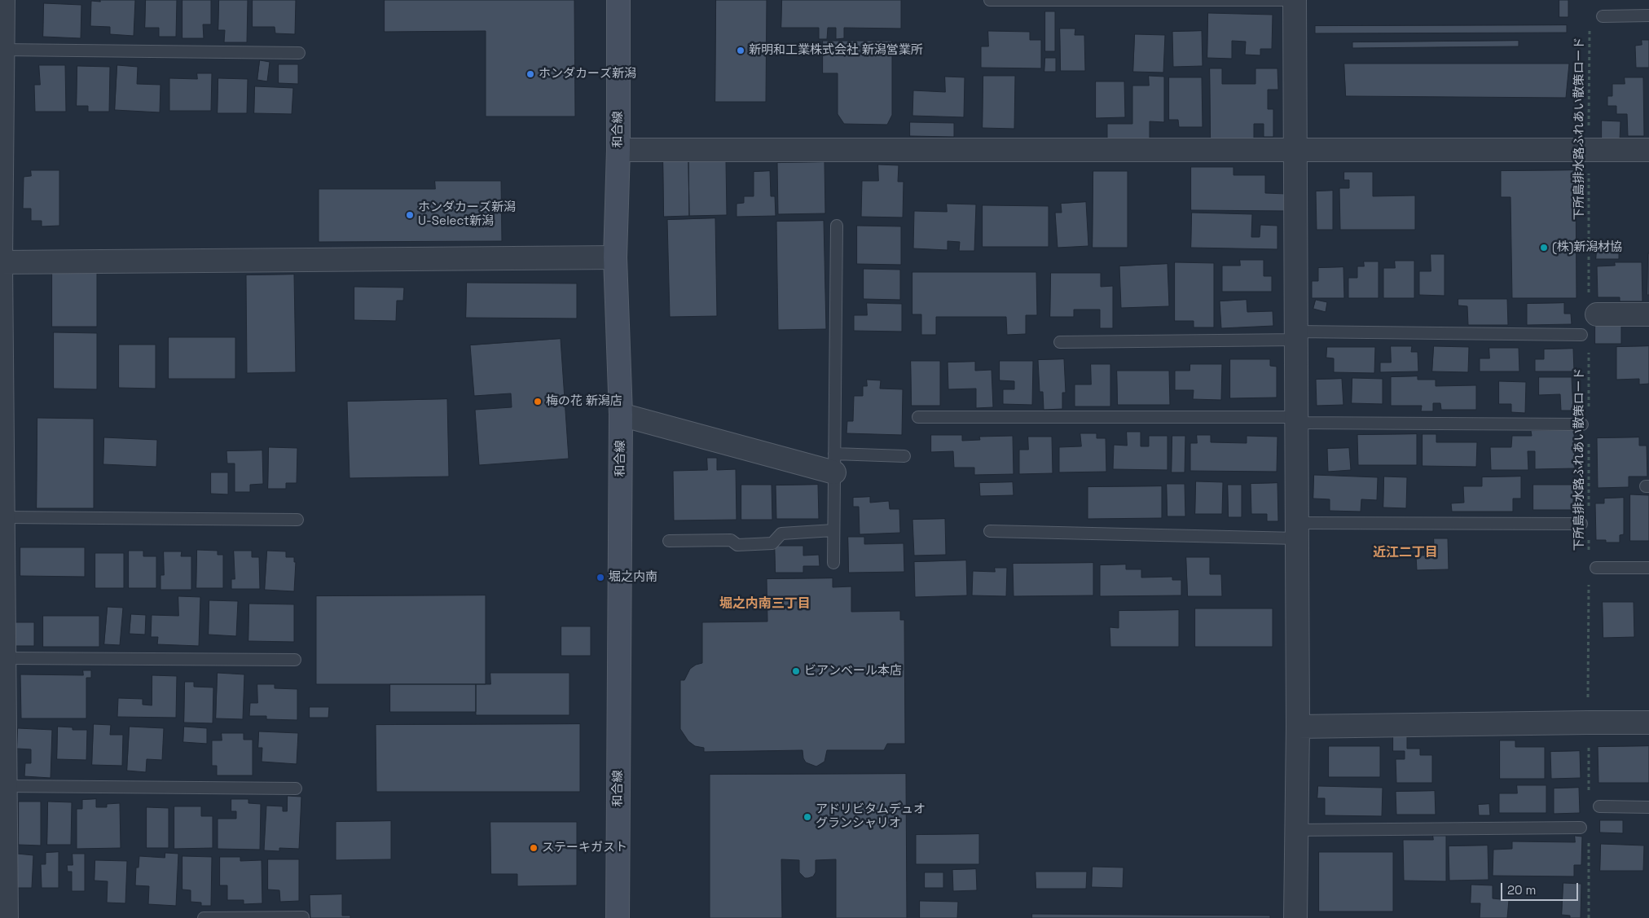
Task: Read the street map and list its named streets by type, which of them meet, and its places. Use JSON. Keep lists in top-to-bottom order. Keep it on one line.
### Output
{"streets":{"main road":["和合線"],"path":["下所島排水路ふれあい散策ロード"]},"districts":["近江二丁目","堀之内南三丁目"],"places":["新明和工業株式会社 新潟営業所","ホンダカーズ新潟","ホンダカーズ新潟 U-Select新潟","(株)新潟材協","梅の花 新潟店","堀之内南","ビアンベール本店","アドリビタムデュオ グランシャリオ","ステーキガスト"],"scale_bar":"20 m"}
